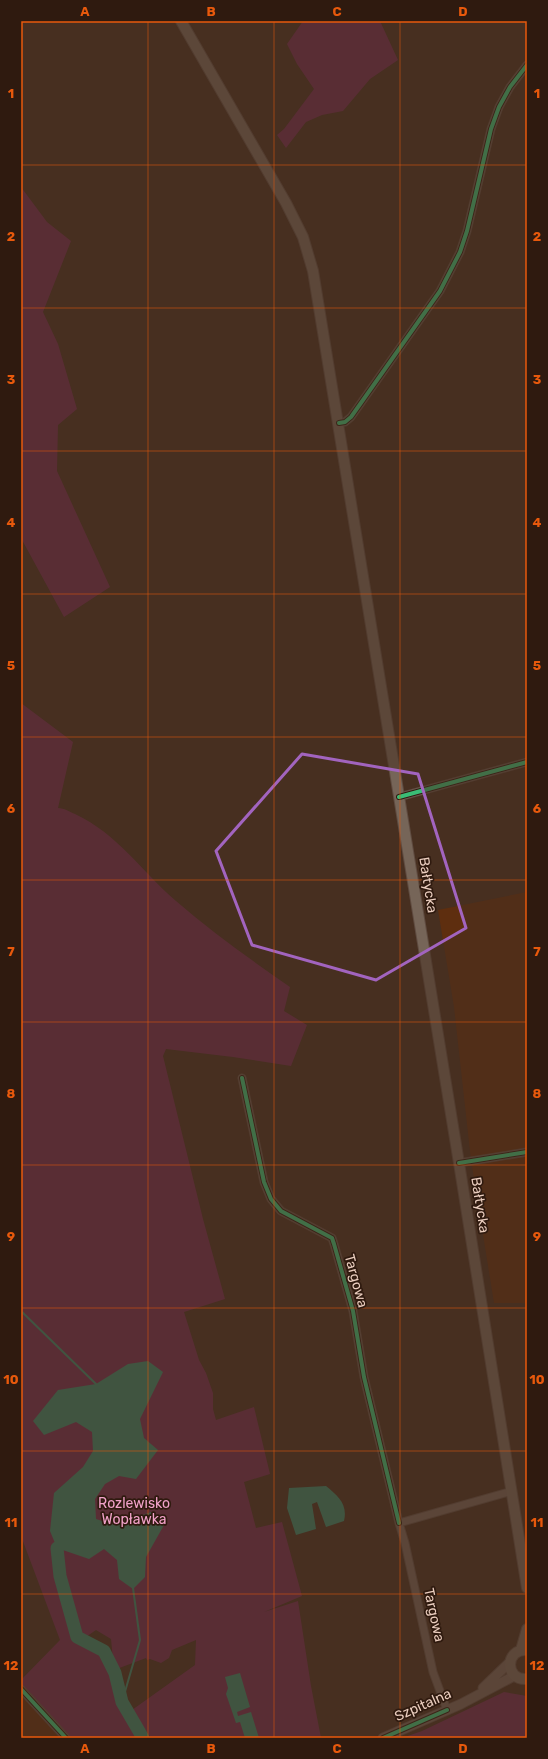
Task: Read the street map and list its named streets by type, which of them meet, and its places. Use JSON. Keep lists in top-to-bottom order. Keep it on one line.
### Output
{"streets":{"main road":["Bałtycka"],"street":["Targowa","Szpitalna"]},"crossings":[["Targowa","Szpitalna"]],"parks":["Rozlewisko Wopławka"],"grid":{"columns":["A","B","C","D"],"rows":["1","2","3","4","5","6","7","8","9","10","11","12"]}}
